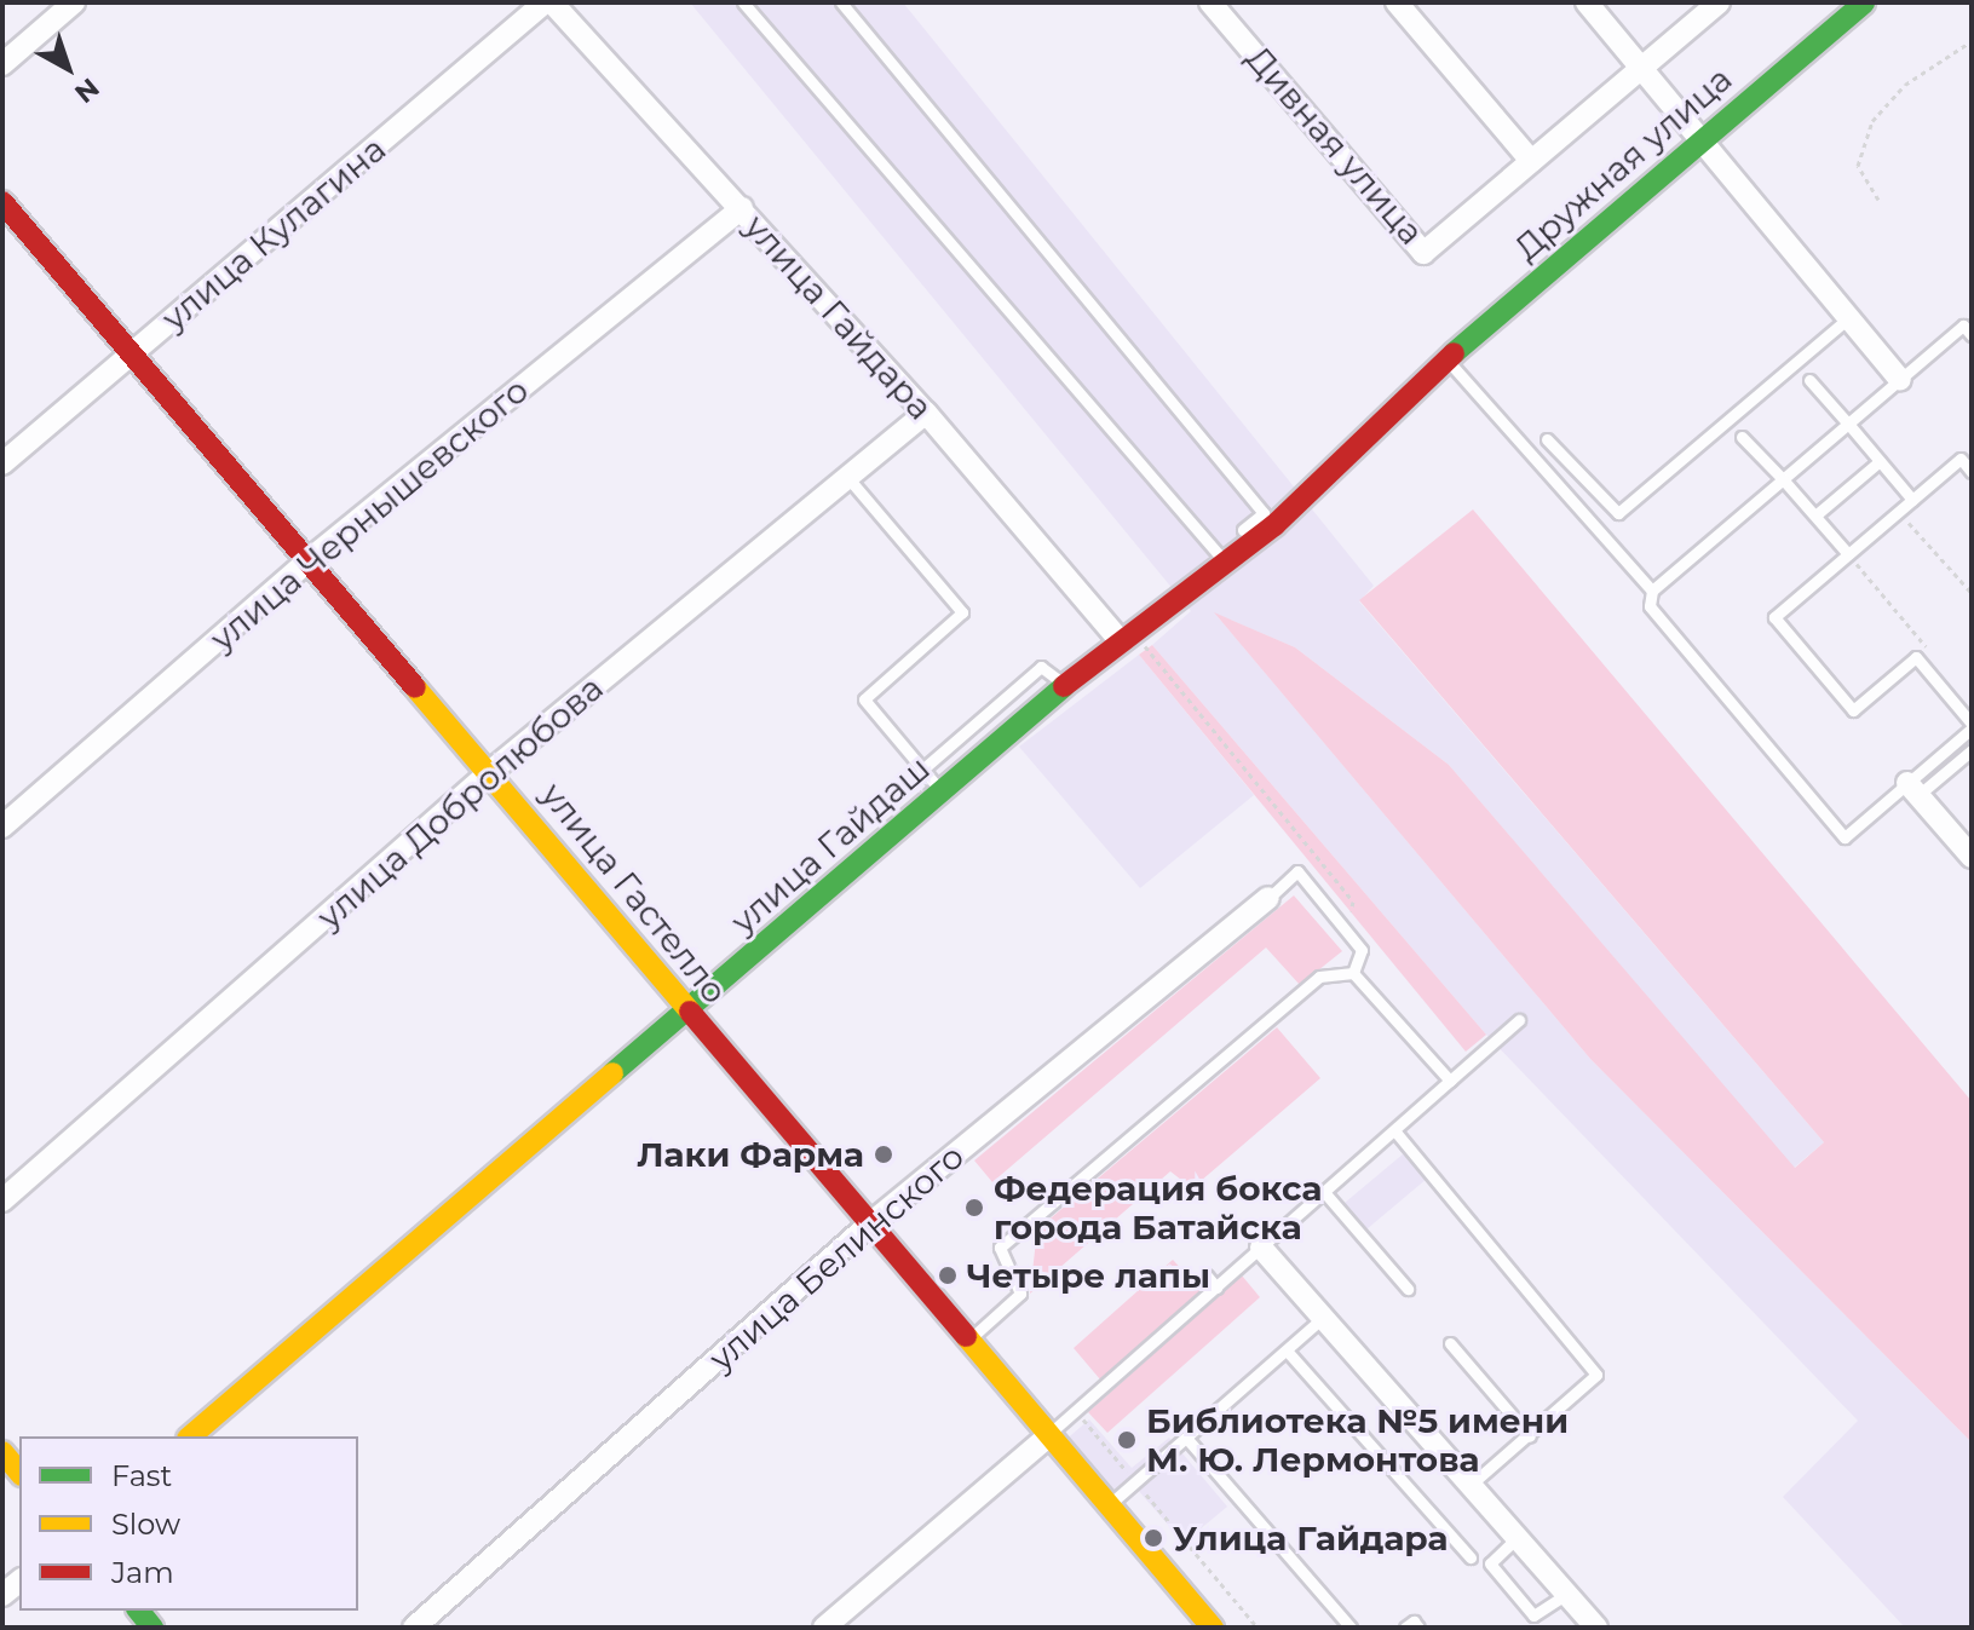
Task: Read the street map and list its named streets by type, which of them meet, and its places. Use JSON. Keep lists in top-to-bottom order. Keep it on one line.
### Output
{"streets":{"street":["Дивная улица","Дружная улица","улица Кулагина","улица Гайдара","улица Чернышевского","улица Добролюбова","улица Гайдаш","улица Гастелло","улица Белинского"]},"crossings":[["Дружная улица","улица Гайдаш"],["улица Кулагина","улица Гайдара"],["улица Кулагина","улица Гастелло"],["улица Гайдара","улица Чернышевского"],["улица Гайдара","улица Добролюбова"],["улица Гайдара","улица Гайдаш"],["улица Чернышевского","улица Гастелло"],["улица Добролюбова","улица Гастелло"],["улица Гайдаш","улица Гастелло"],["улица Гастелло","улица Белинского"]],"places":["Лаки Фарма","Федерация бокса города Батайска","Четыре лапы","Библиотека №5 имени М. Ю. Лермонтова","Улица Гайдара"],"legend":["Fast","Slow","Jam"],"north":"bottom right"}
